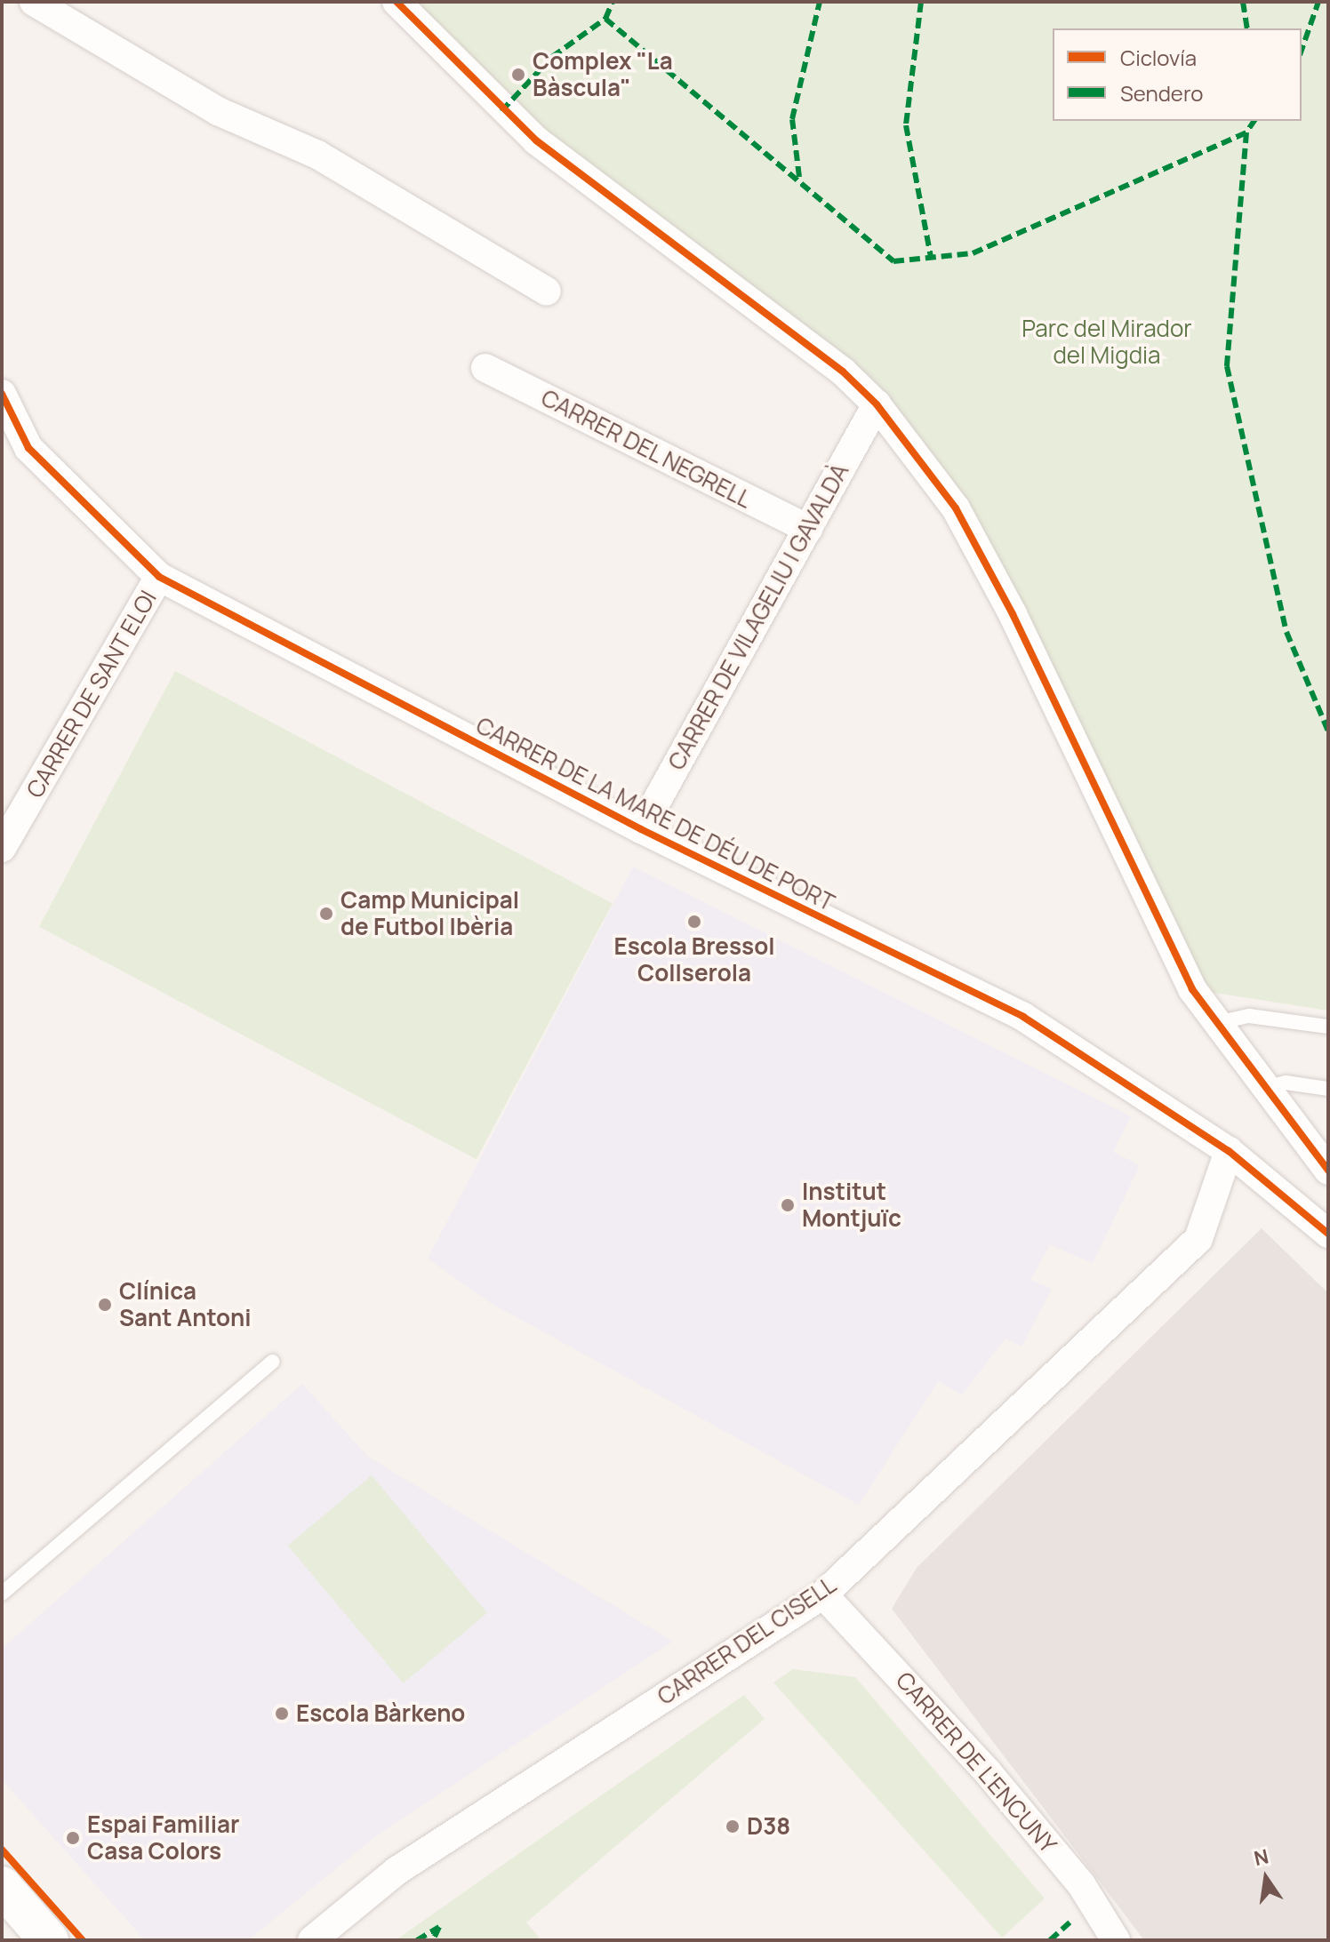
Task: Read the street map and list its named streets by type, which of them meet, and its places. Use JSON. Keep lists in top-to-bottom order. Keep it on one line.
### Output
{"streets":{"street":["CARRER DEL NEGRELL","CARRER DE VILAGELIU I GAVALDÀ","CARRER DE SANT ELOI","CARRER DE LA MARE DE DÉU DE PORT","CARRER DEL CISELL","CARRER DE L'ENCUNY"]},"crossings":[["CARRER DEL NEGRELL","CARRER DE VILAGELIU I GAVALDÀ"],["CARRER DE VILAGELIU I GAVALDÀ","CARRER DE LA MARE DE DÉU DE PORT"],["CARRER DE SANT ELOI","CARRER DE LA MARE DE DÉU DE PORT"],["CARRER DE LA MARE DE DÉU DE PORT","CARRER DEL CISELL"],["CARRER DEL CISELL","CARRER DE L'ENCUNY"]],"parks":["Parc del Mirador del Migdia"],"places":["Complex \"La Bàscula\"","Camp Municipal de Futbol Ibèria","Escola Bressol Collserola","Institut Montjuïc","Clínica Sant Antoni","Escola Bàrkeno","D38","Espai Familiar Casa Colors"],"legend":["Ciclovía","Sendero"],"north":"top"}
